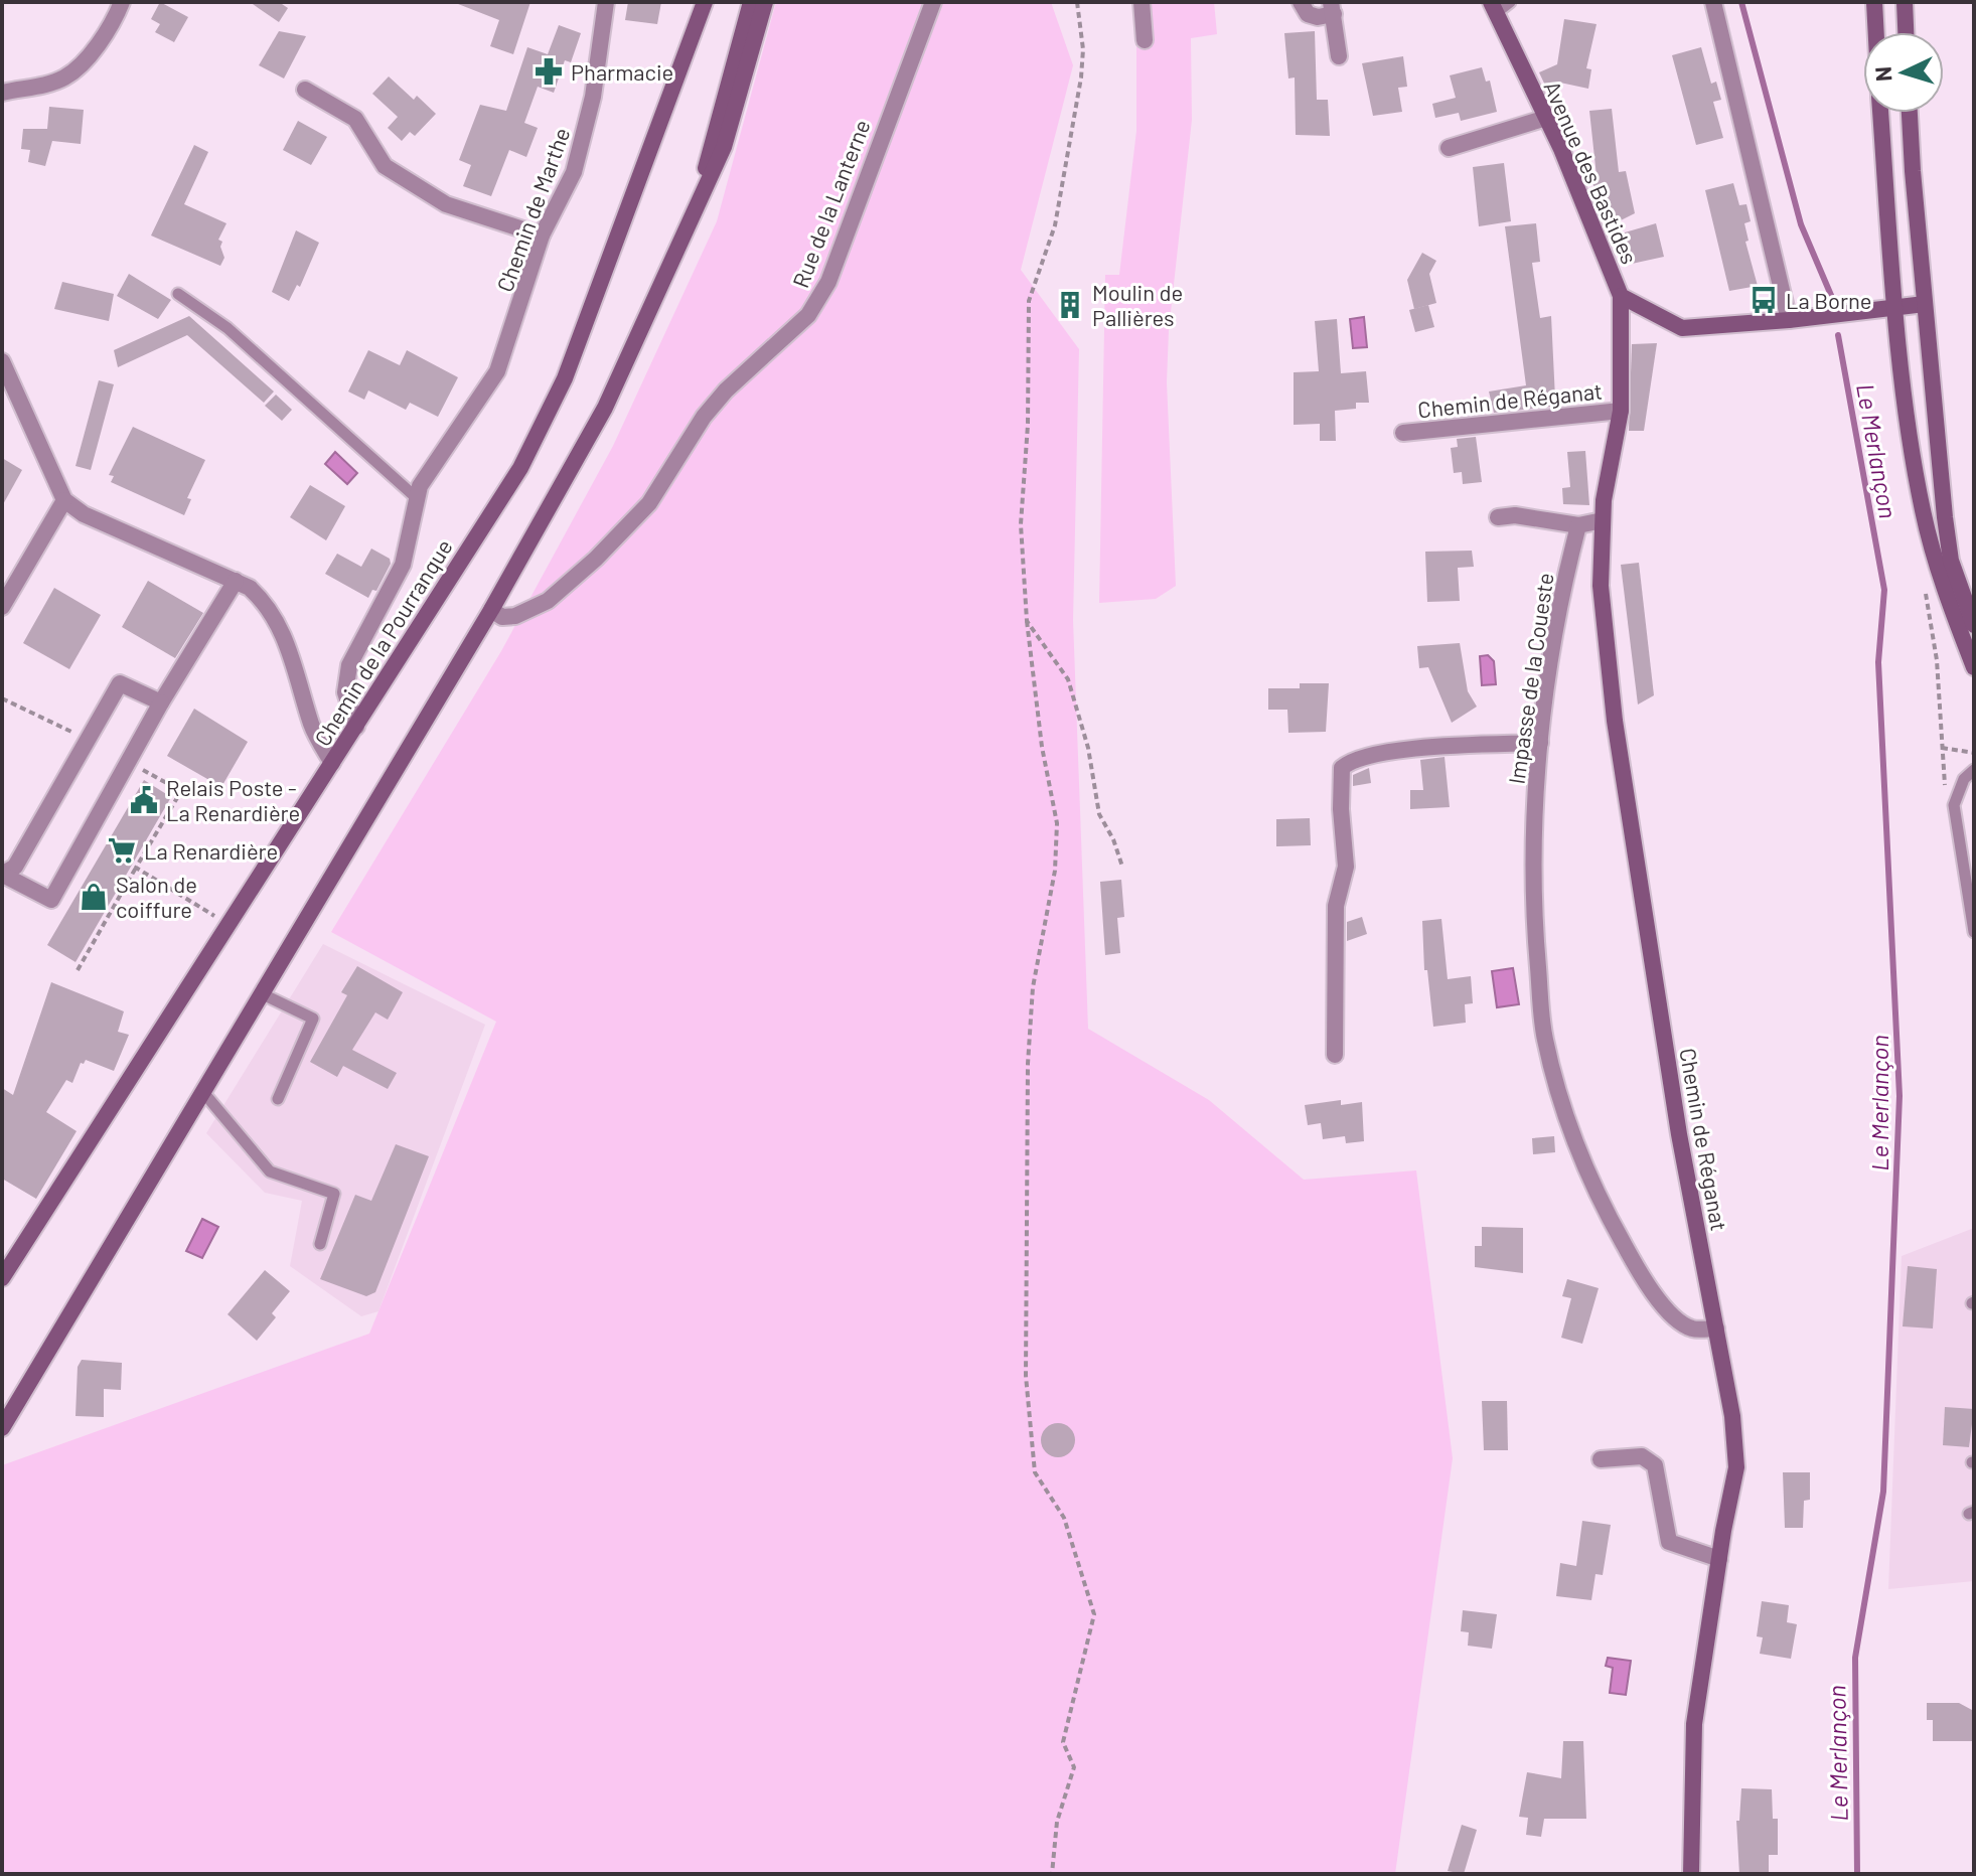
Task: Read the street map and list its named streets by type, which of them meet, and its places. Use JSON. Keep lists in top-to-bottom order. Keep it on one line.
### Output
{"streets":{"street":["Avenue des Bastides","Rue de la Lanterne","Chemin de Marthe","Chemin de Réganat","Chemin de la Pourranque","Impasse de la Coueste"]},"crossings":[["Avenue des Bastides","Chemin de Réganat"],["Chemin de Marthe","Chemin de la Pourranque"],["Chemin de Réganat","Impasse de la Coueste"]],"water":["Le Merlançon"],"places":{"pharmacy":["Pharmacie"],"bus stop":["La Borne"],"building":["Moulin de Pallières"],"public building":["Relais Poste - La Renardière"],"supermarket":["La Renardière"],"shop":["Salon de coiffure"]},"north":"left"}
